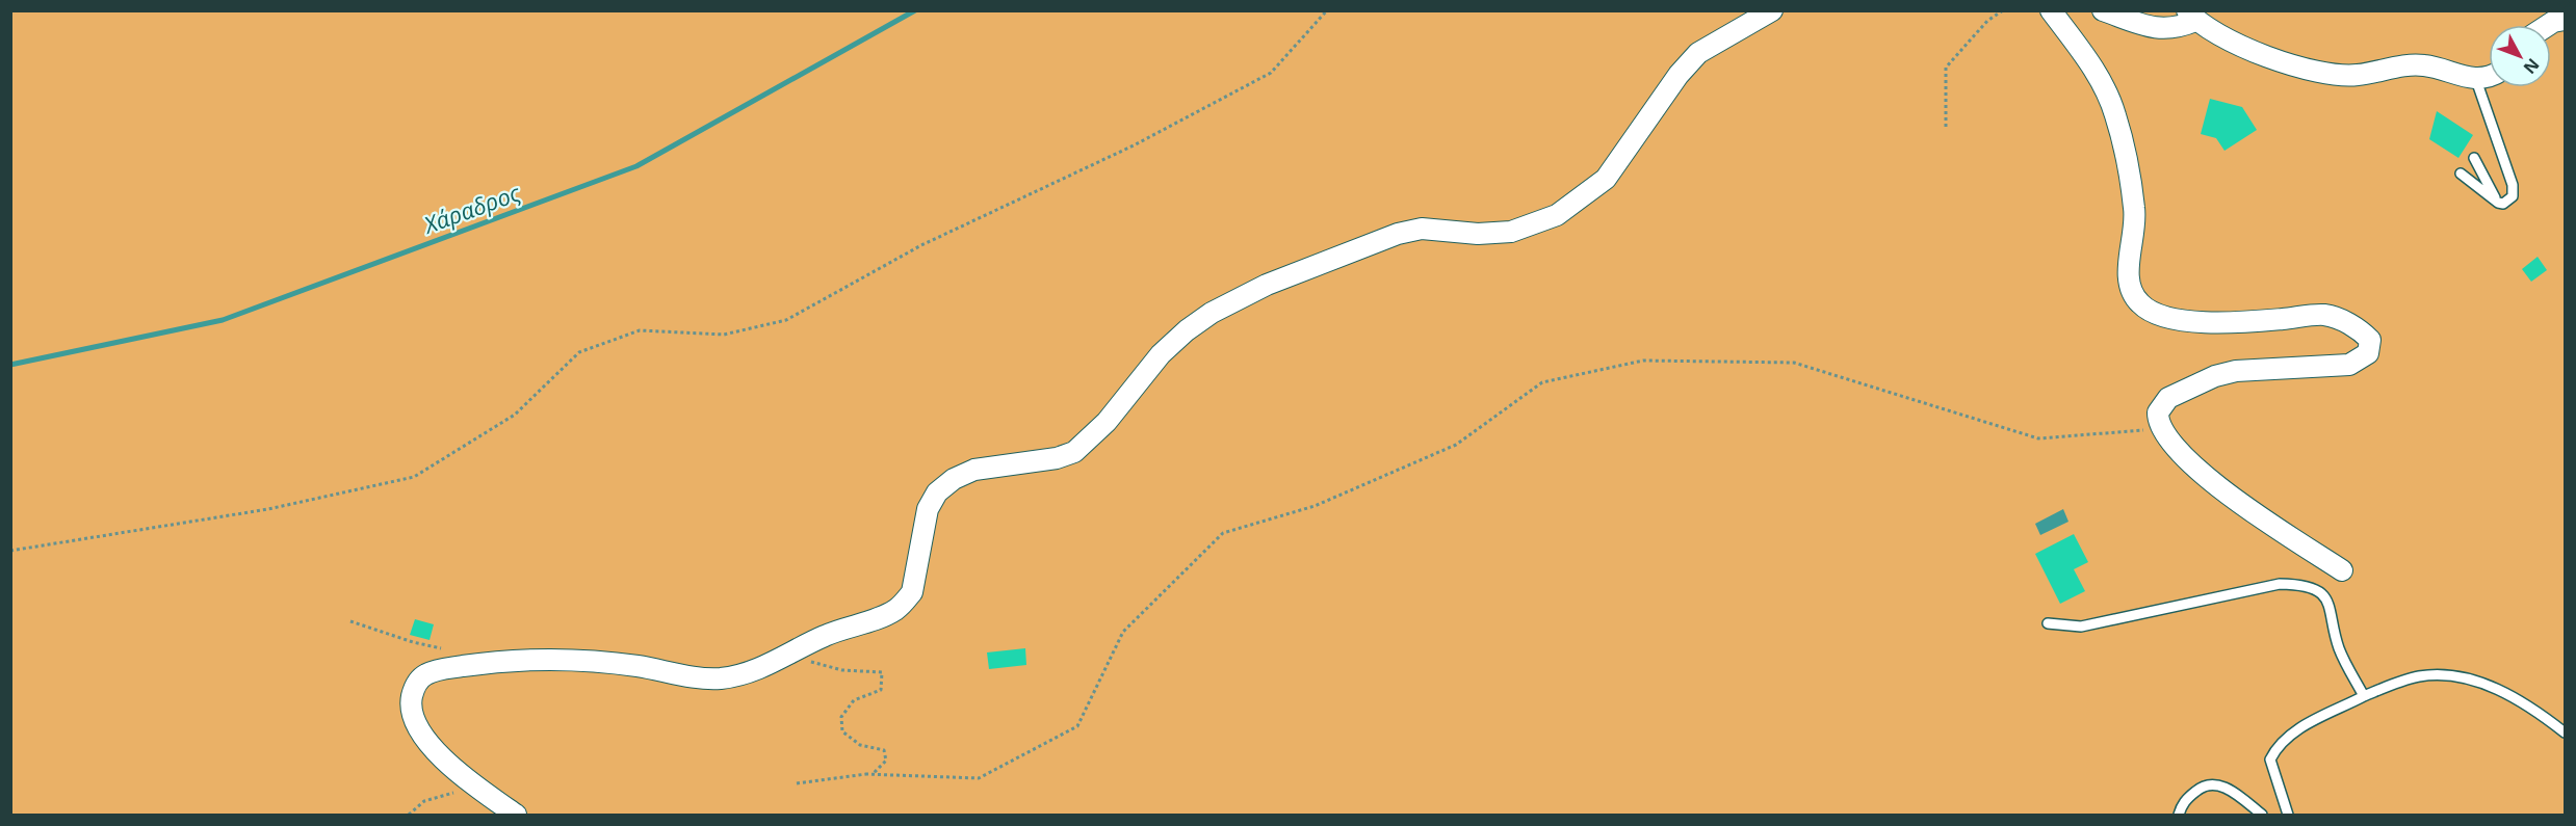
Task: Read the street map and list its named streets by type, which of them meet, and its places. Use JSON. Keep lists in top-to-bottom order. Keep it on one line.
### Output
{"water":["Χάραδρος"],"north":"bottom right"}
